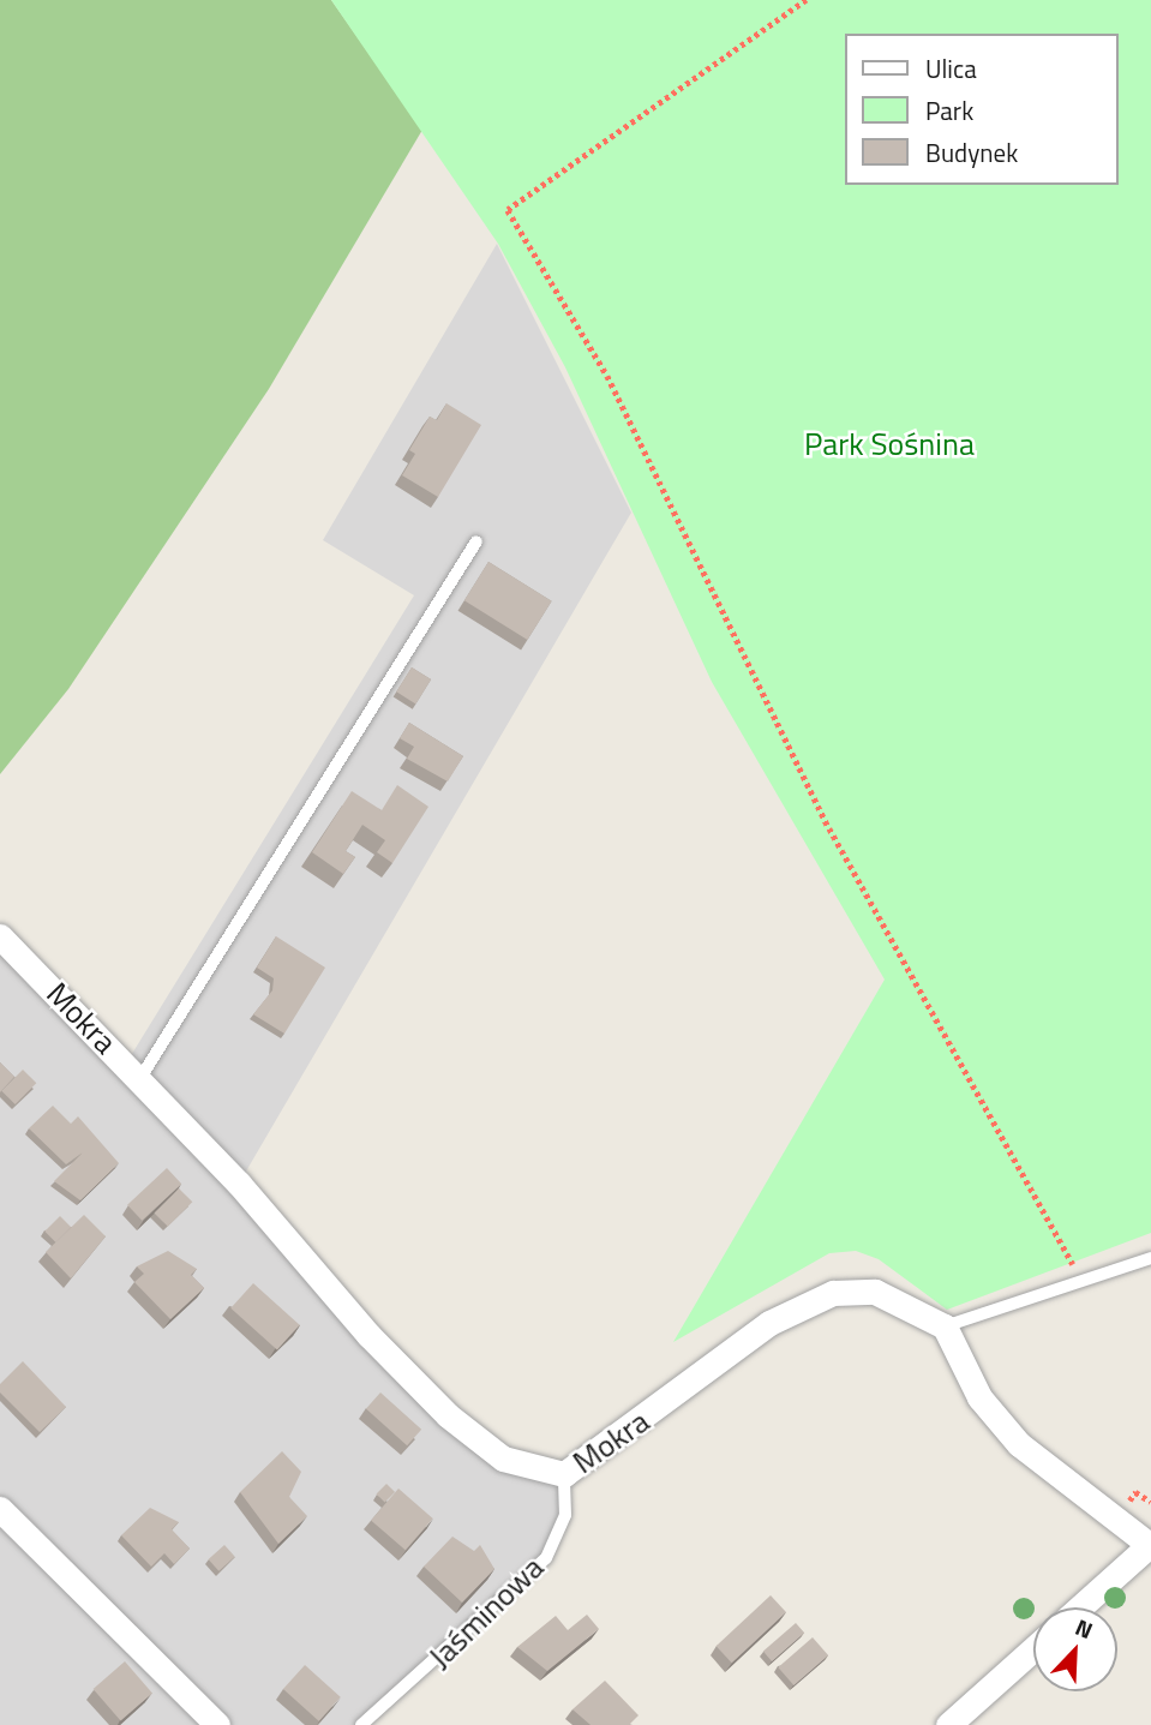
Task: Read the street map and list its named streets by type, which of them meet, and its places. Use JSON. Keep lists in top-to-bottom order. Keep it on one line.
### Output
{"streets":{"street":["Mokra"],"lane":["Jaśminowa"]},"crossings":[["Mokra","Jaśminowa"]],"parks":["Park Sośnina"],"legend":["Ulica","Park","Budynek"],"north":"top right"}
